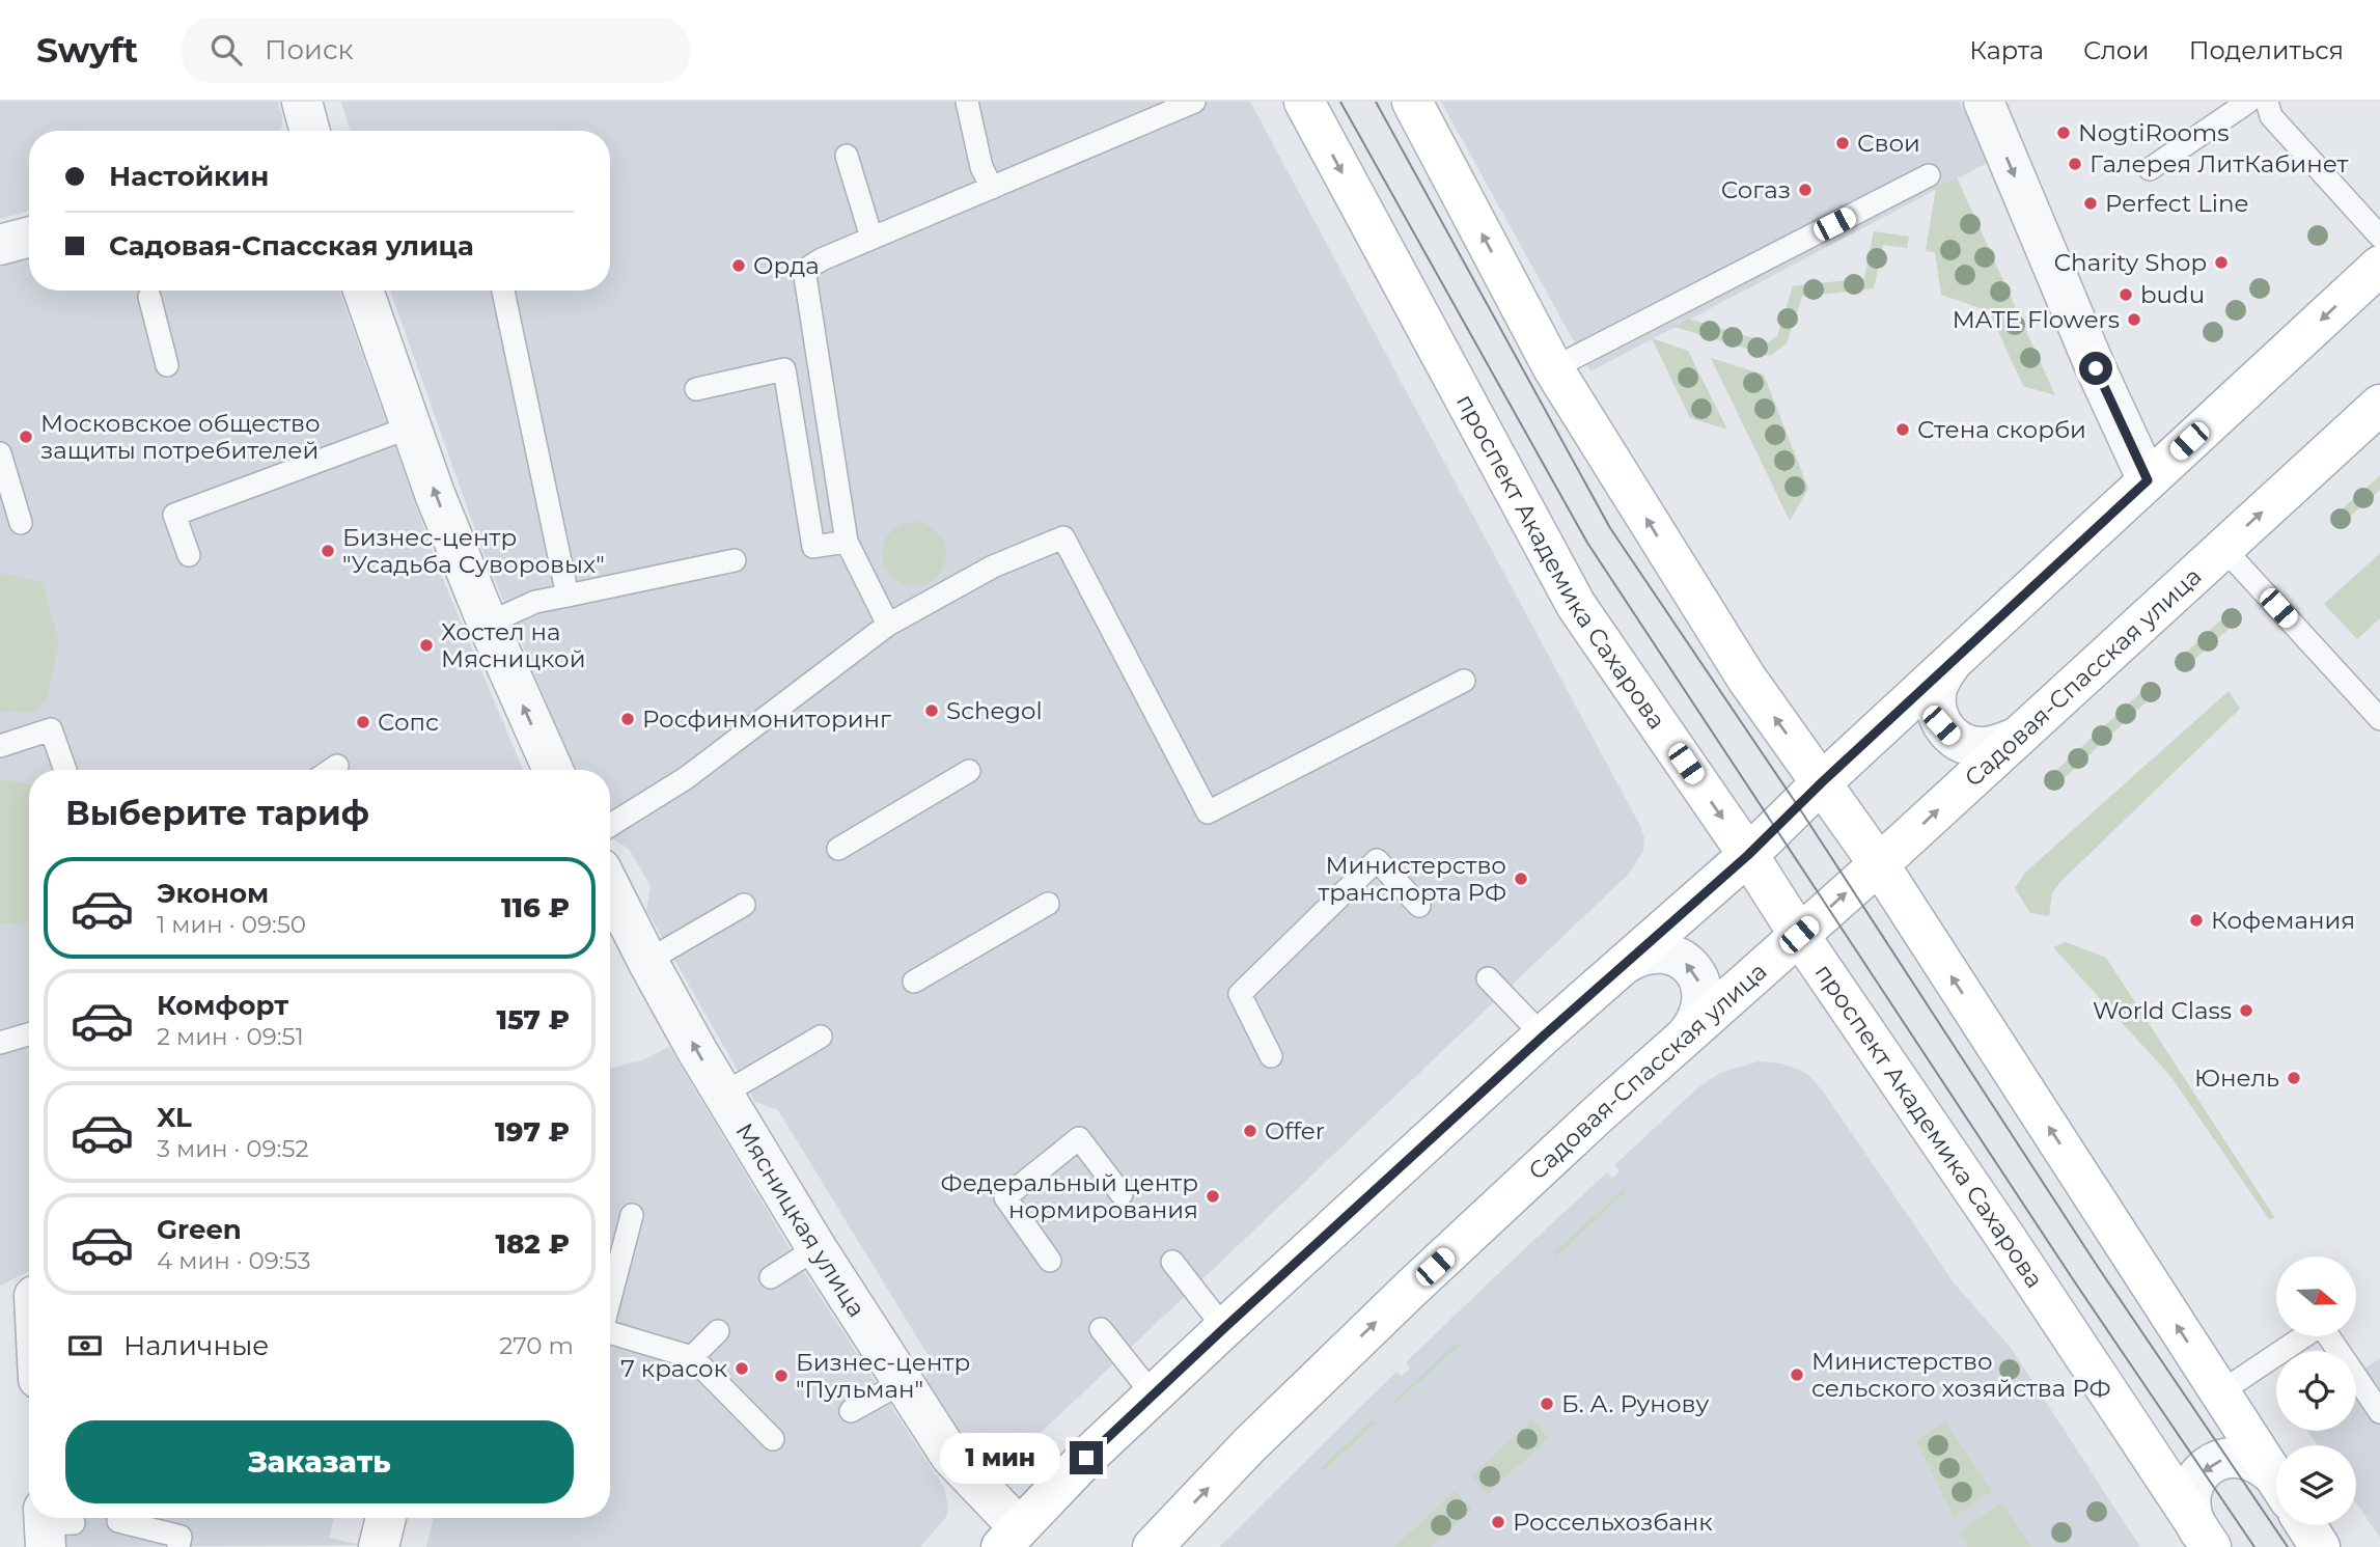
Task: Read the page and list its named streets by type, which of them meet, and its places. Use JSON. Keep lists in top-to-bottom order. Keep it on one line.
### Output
{"streets":{"main road":["проспект Академика Сахарова","Садовая-Спасская улица"],"street":["Мясницкая улица"]},"crossings":[["проспект Академика Сахарова","Садовая-Спасская улица"]],"places":["NogtiRooms","Свои","Галерея ЛитКабинет","Согаз","Perfect Line","Charity Shop","Орда","budu","MATE Flowers","Стена скорби","Московское общество защиты потребителей","Бизнес-центр \"Усадьба Суворовых\"","Хостел на Мясницкой","Schegol","Росфинмониторинг","Сопс","Министерство транспорта РФ","Кофемания","World Class","Юнель","Offer","Федеральный центр нормирования","7 красок","Министерство сельского хозяйства РФ","Бизнес-центр \"Пульман\"","Б. А. Рунову","Россельхозбанк"],"north":"right","page":{"header":"Swyft","search":"Поиск","nav":["Карта","Слои","Поделиться"],"banner":["Настойкин","Садовая-Спасская улица"],"heading":"Выберите тариф","list":[{"name":"Эконом","note":"1 мин · 09:50","value":"116 ₽"},{"name":"Комфорт","note":"2 мин · 09:51","value":"157 ₽"},{"name":"XL","note":"3 мин · 09:52","value":"197 ₽"},{"name":"Green","note":"4 мин · 09:53","value":"182 ₽"}],"pay":["Наличные","270 m"],"buttons":"Заказать","bubble":"1 мин"}}
